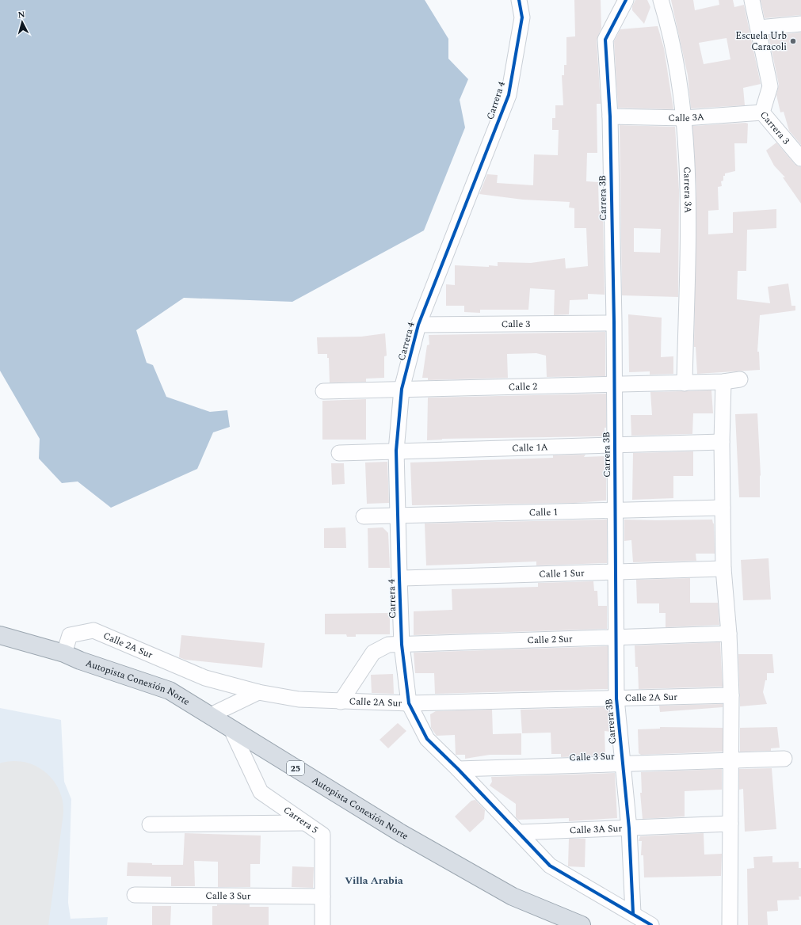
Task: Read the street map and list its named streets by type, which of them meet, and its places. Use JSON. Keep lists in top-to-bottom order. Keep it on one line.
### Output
{"streets":{"highway":["Autopista Conexión Norte","25"],"street":["Carrera 4","Calle 3A","Carrera 3","Carrera 3A","Carrera 3B","Calle 3","Calle 2","Calle 1A","Calle 1","Calle 1 Sur","Calle 2 Sur","Calle 2A Sur","Calle 3 Sur","Carrera 5","Calle 3A Sur"]},"crossings":[["Carrera 4","Calle 3"],["Carrera 4","Calle 2"],["Carrera 4","Calle 1A"],["Carrera 4","Calle 1"],["Carrera 4","Calle 1 Sur"],["Carrera 4","Calle 2 Sur"],["Carrera 4","Calle 2A Sur"],["Calle 3A","Carrera 3"],["Calle 3A","Carrera 3A"],["Calle 3A","Carrera 3B"],["Carrera 3A","Calle 2"],["Carrera 3B","Calle 3"],["Carrera 3B","Calle 2"],["Carrera 3B","Calle 1A"],["Carrera 3B","Calle 1"],["Carrera 3B","Calle 1 Sur"],["Carrera 3B","Calle 2 Sur"],["Carrera 3B","Calle 2A Sur"],["Carrera 3B","Calle 3 Sur"],["Carrera 3B","Calle 3A Sur"],["Calle 2 Sur","Calle 2A Sur"],["Calle 2A Sur","Autopista Conexión Norte"],["Autopista Conexión Norte","Carrera 5"],["Calle 3 Sur","Carrera 5"]],"districts":["Villa Arabia"],"places":["Escuela Urb Caracoli"],"north":"top"}
